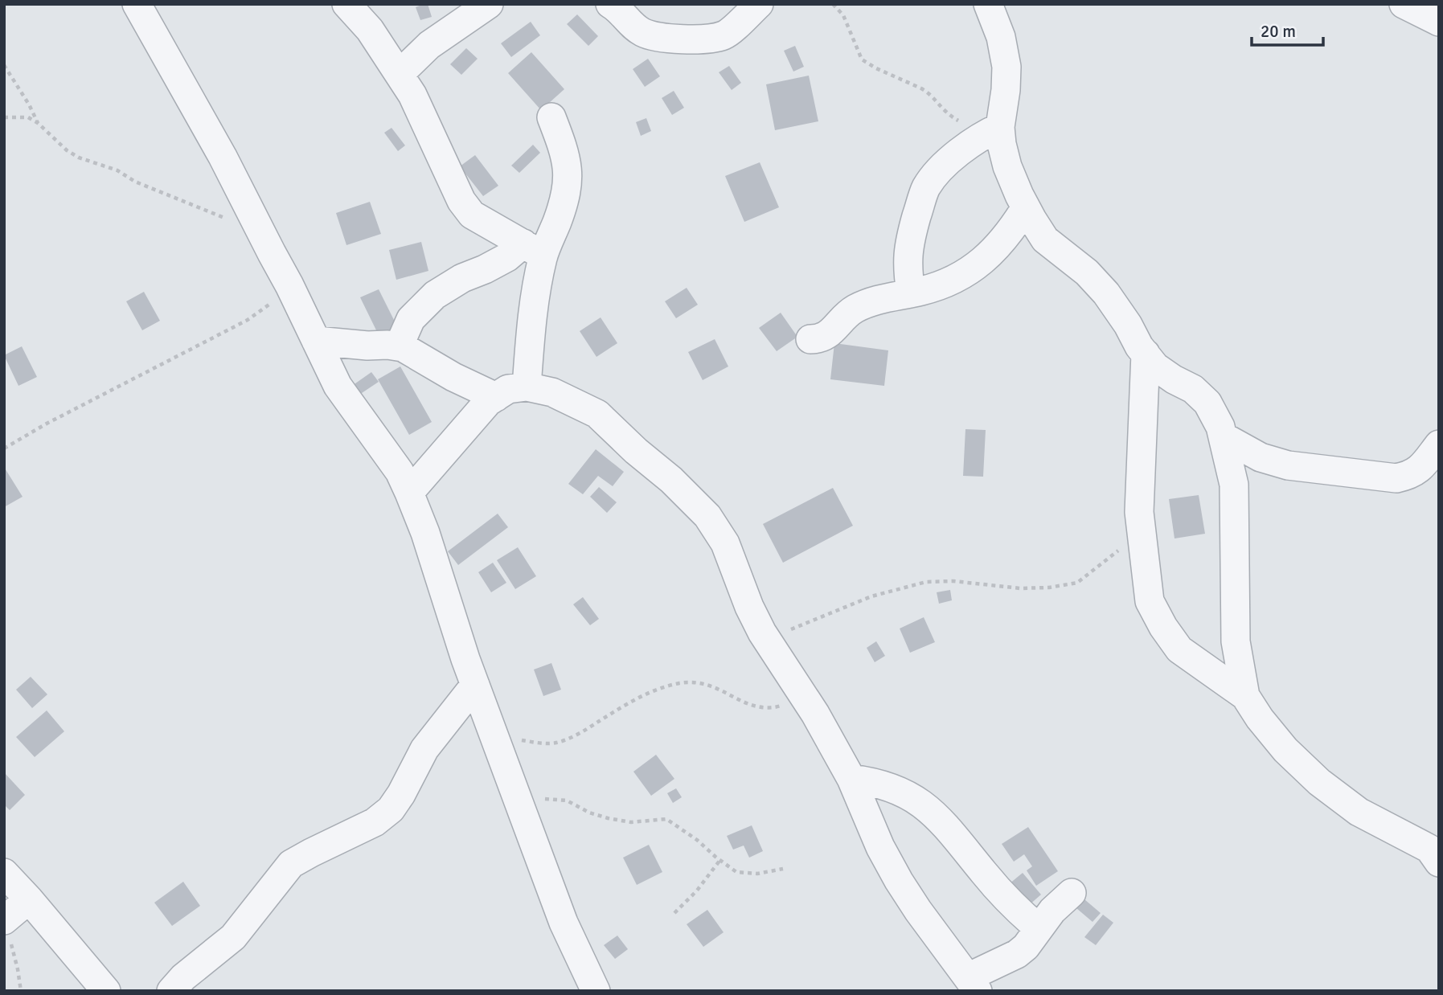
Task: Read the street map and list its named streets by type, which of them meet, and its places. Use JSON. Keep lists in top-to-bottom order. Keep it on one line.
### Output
{"scale_bar":"20 m"}
